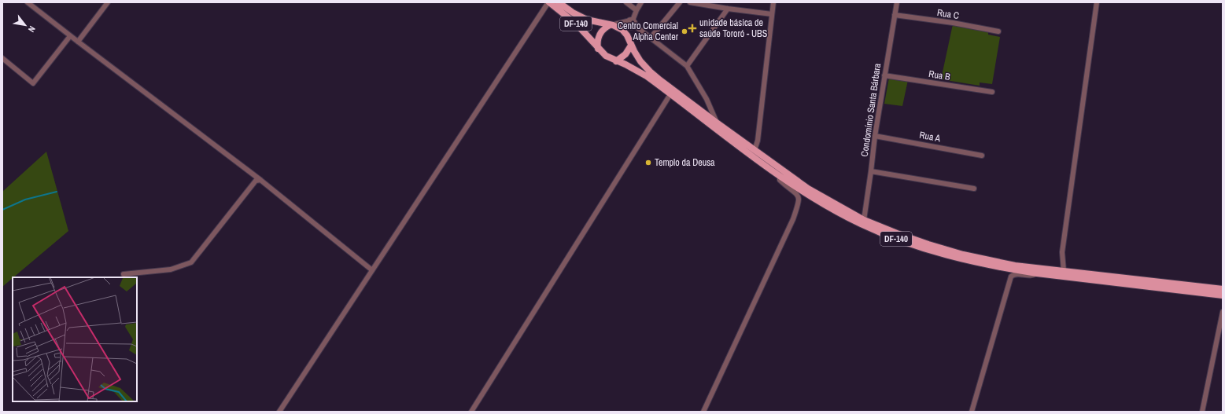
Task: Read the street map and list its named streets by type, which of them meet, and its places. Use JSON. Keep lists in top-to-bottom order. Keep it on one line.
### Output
{"streets":{"main road":["DF-140"],"street":["Rua C","Rua B","Condomínio Santa Bárbara","Rua A"]},"crossings":[["Rua C","Condomínio Santa Bárbara"],["DF-140","Condomínio Santa Bárbara"],["Rua B","Condomínio Santa Bárbara"],["Condomínio Santa Bárbara","Rua A"]],"places":{"health":["unidade básica de saúde Tororó - UBS"],"other":["Centro Comercial Alpha Center","Templo da Deusa"]},"north":"bottom right"}
